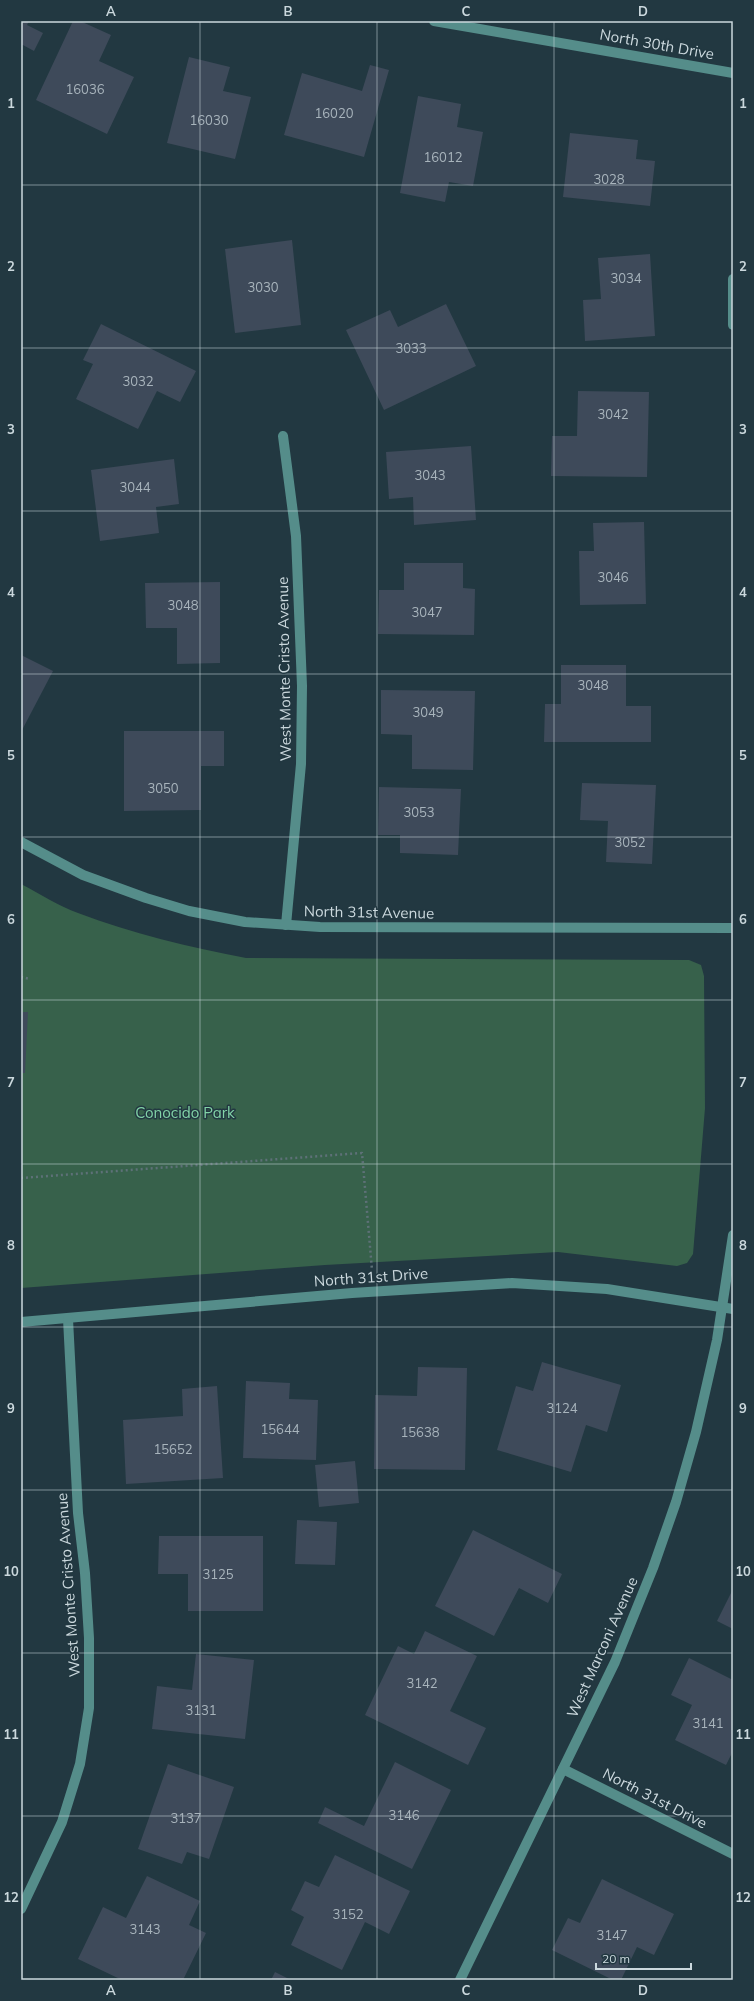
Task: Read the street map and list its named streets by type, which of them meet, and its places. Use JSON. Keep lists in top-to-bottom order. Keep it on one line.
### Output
{"streets":{"street":["North 30th Drive","West Monte Cristo Avenue","North 31st Avenue","North 31st Drive","West Marconi Avenue"]},"crossings":[["West Monte Cristo Avenue","North 31st Avenue"],["West Monte Cristo Avenue","North 31st Drive"],["North 31st Drive","West Marconi Avenue"]],"parks":["Conocido Park"],"house_numbers":["16036","16020","16030","16012","3028","3034","3030","3033","3032","3042","3043","3044","3046","3048","3047","3048","3049","3050","3053","3052","3124","15644","15638","15652","3125","3142","3131","3141","3146","3137","3152","3143","3147"],"scale_bar":"20 m","grid":{"columns":["A","B","C","D"],"rows":["1","2","3","4","5","6","7","8","9","10","11","12"]}}
